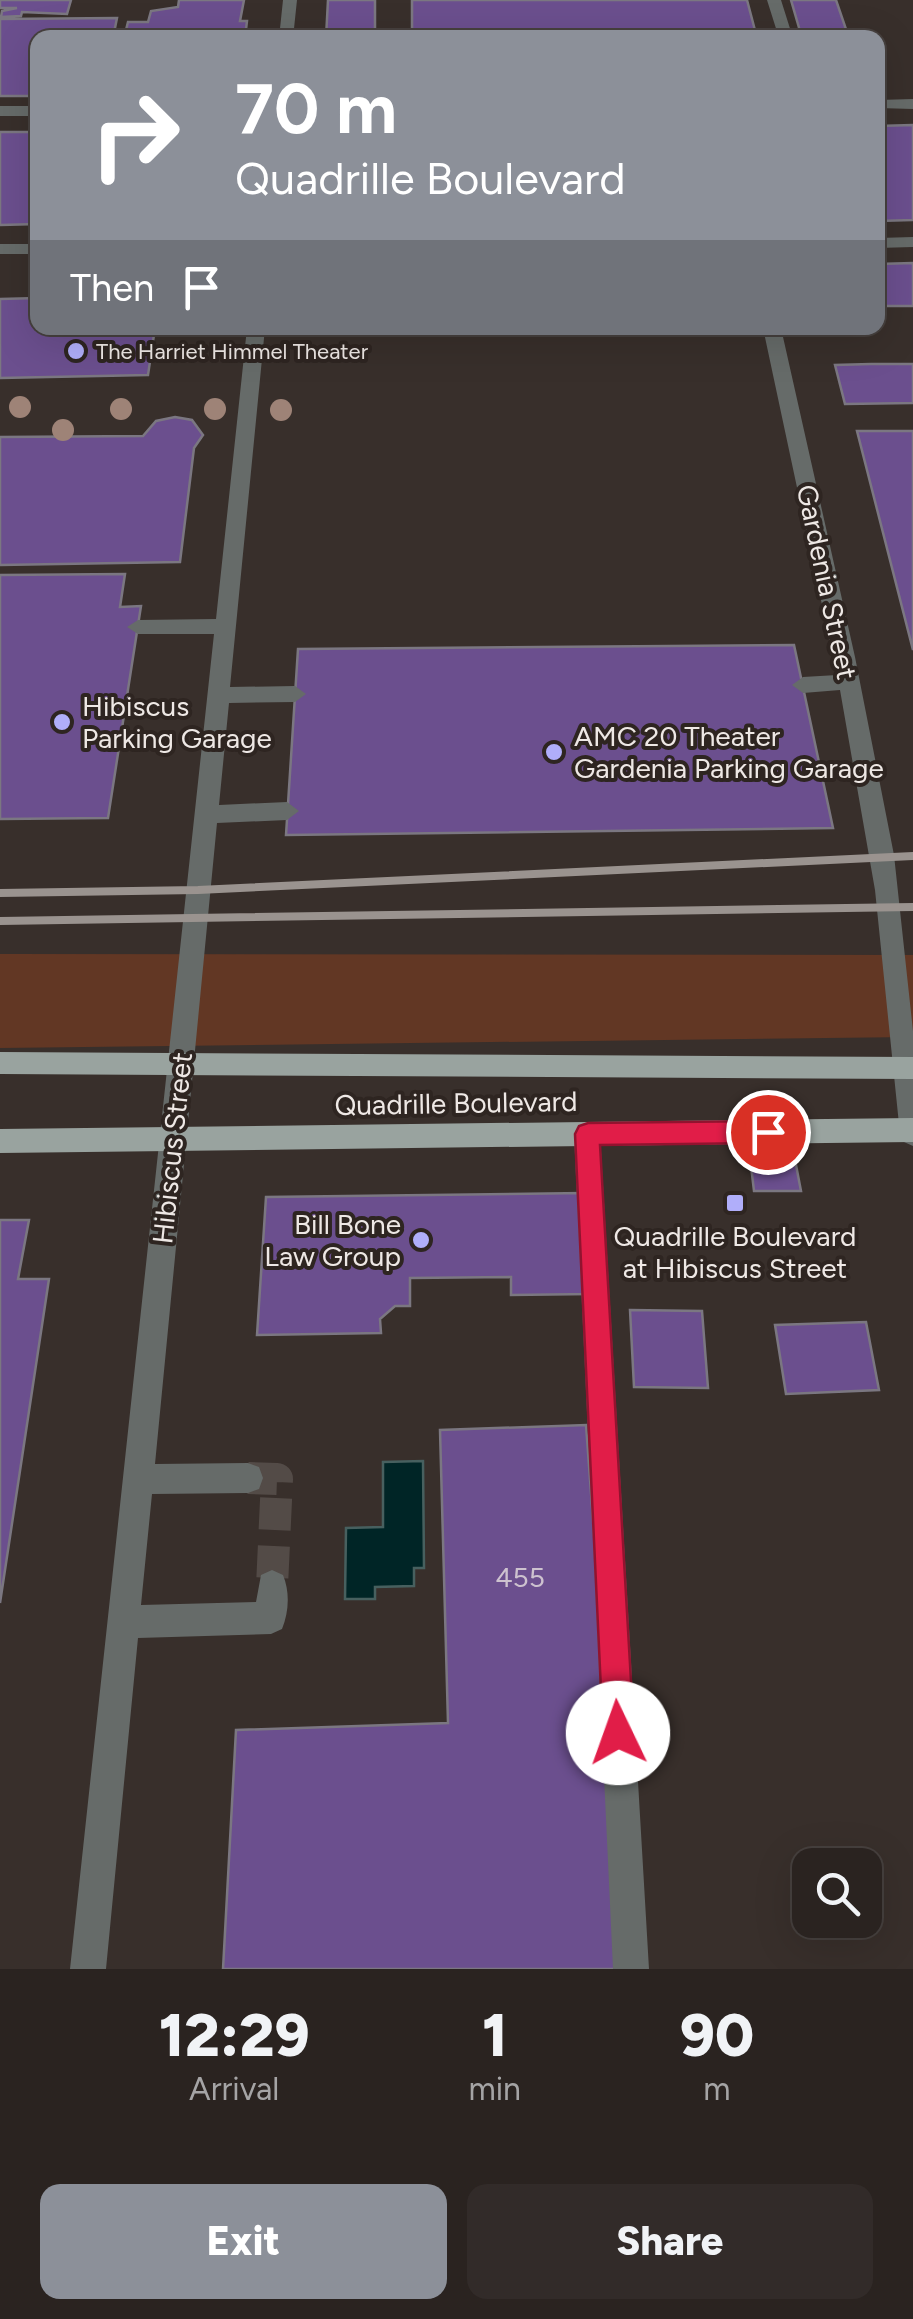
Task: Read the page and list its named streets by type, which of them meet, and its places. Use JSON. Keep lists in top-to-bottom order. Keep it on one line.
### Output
{"streets":{"main road":["Quadrille Boulevard"],"street":["Gardenia Street","Hibiscus Street"]},"crossings":[["Gardenia Street","Quadrille Boulevard"],["Quadrille Boulevard","Hibiscus Street"]],"places":{"other":["The Harriet Himmel Theater","Hibiscus Parking Garage","AMC 20 Theater Gardenia Parking Garage","Bill Bone Law Group"],"transit":["Quadrille Boulevard at Hibiscus Street"]},"house_numbers":["455"],"page":{"turn":["70 m","Quadrille Boulevard"],"then":"Then","eta":["12:29","Arrival","1","min","90","m"],"buttons":["Exit","Share"]}}
